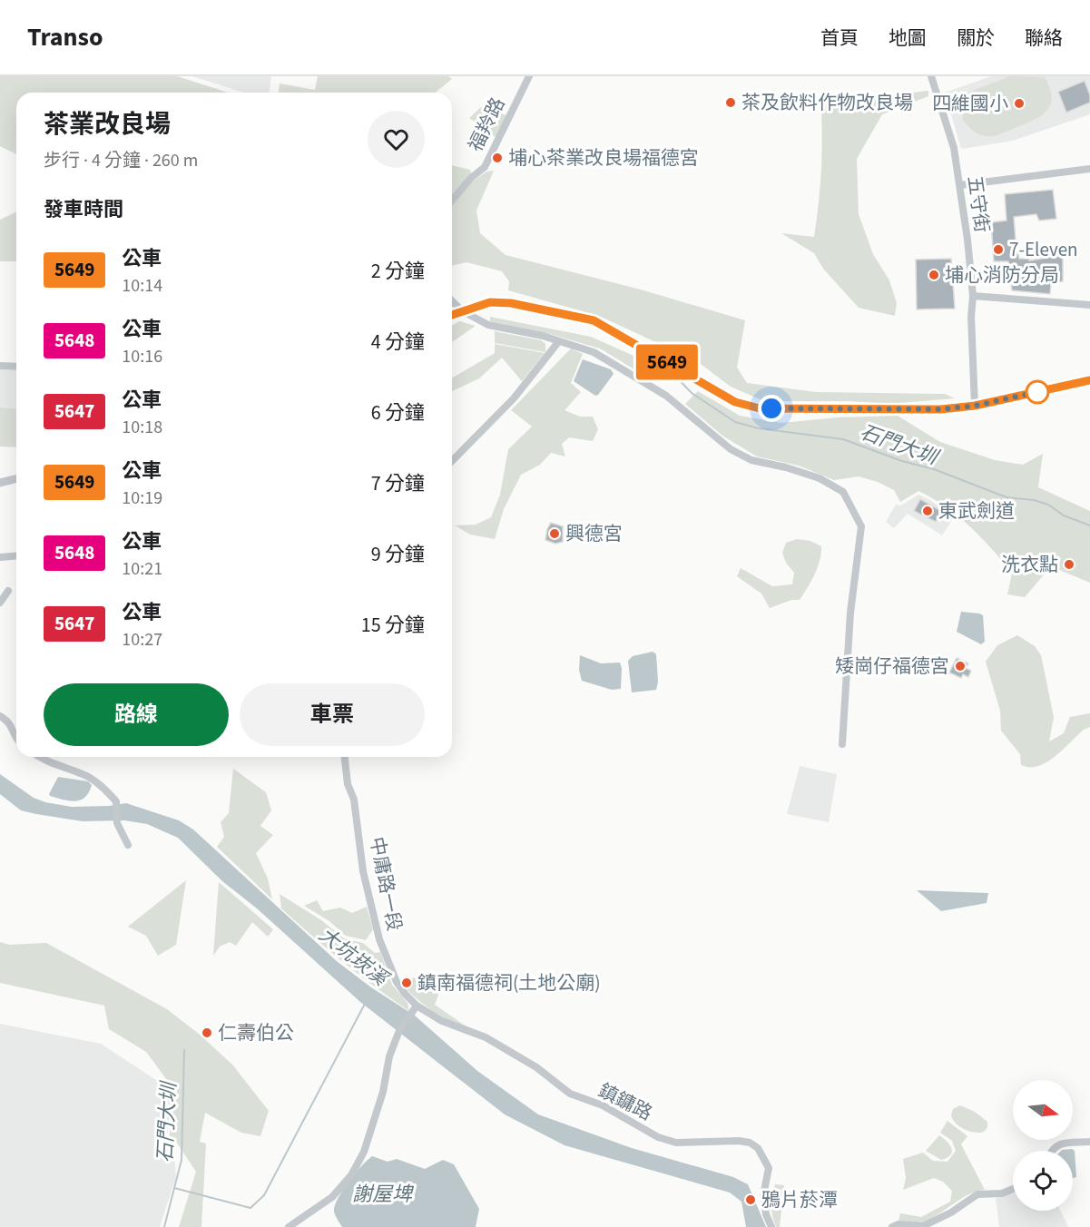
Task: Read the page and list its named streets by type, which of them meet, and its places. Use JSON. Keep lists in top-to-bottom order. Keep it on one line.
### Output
{"streets":{"street":["福羚路","五守街","中庸路一段","鎮鏞路"]},"crossings":[["中庸路一段","鎮鏞路"]],"water":["石門大圳","大坑崁溪","謝屋埤"],"places":["茶及飲料作物改良場","四維國小","埔心茶業改良場福德宮","7-Eleven","埔心消防分局","東武劍道","興德宮","洗衣點","矮崗仔福德宮","鎮南福德祠(土地公廟)","仁壽伯公","鴉片菸潭"],"lines":["bus line 5649"],"north":"right","page":{"header":"Transo","nav":["首頁","地圖","關於","聯絡"],"on_map":"5649","heading":[["茶業改良場","步行 · 4 分鐘 · 260 m"],"發車時間"],"list":[{"mark":"5649","name":"公車","note":"10:14","value":"2 分鐘"},{"mark":"5648","name":"公車","note":"10:16","value":"4 分鐘"},{"mark":"5647","name":"公車","note":"10:18","value":"6 分鐘"},{"mark":"5649","name":"公車","note":"10:19","value":"7 分鐘"},{"mark":"5648","name":"公車","note":"10:21","value":"9 分鐘"},{"mark":"5647","name":"公車","note":"10:27","value":"15 分鐘"}],"buttons":["路線","車票"]}}
